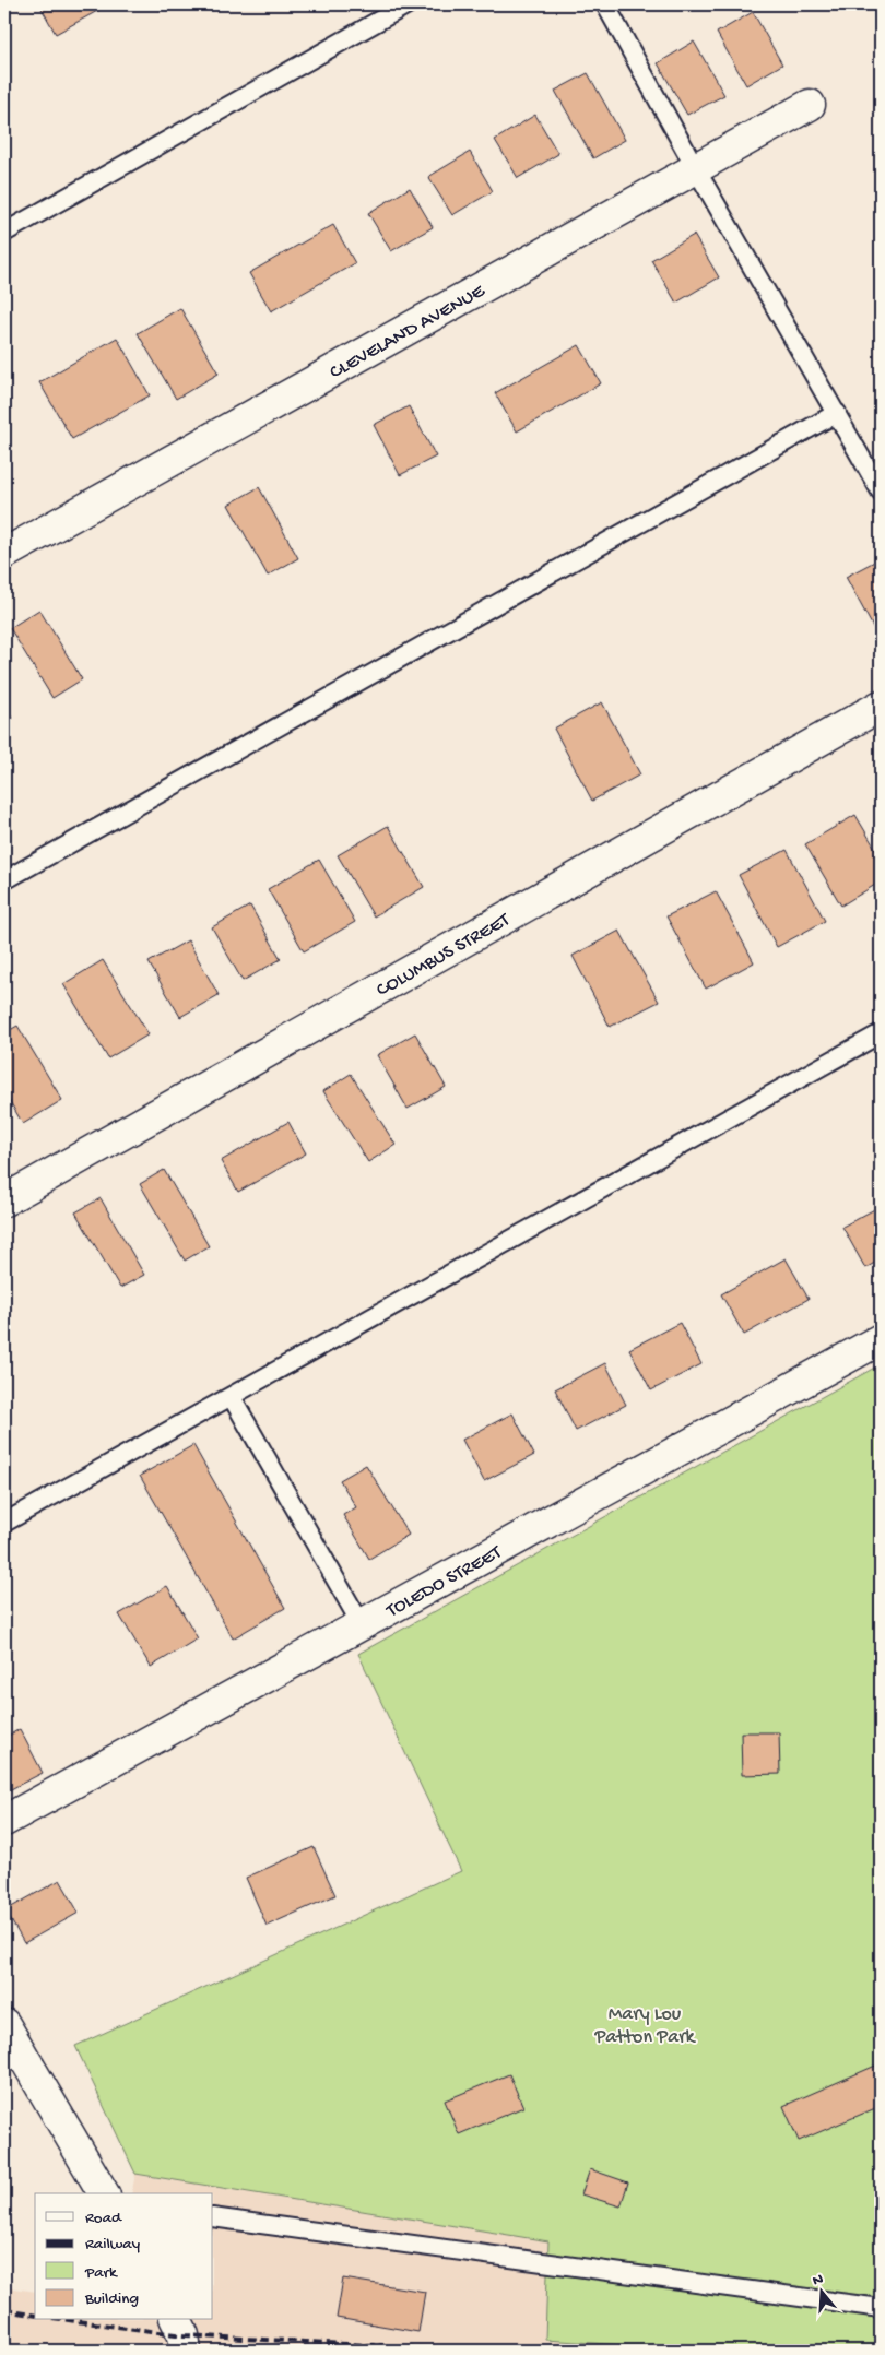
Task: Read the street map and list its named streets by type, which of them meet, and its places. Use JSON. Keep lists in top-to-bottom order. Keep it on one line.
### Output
{"streets":{"street":["CLEVELAND AVENUE","COLUMBUS STREET","TOLEDO STREET"]},"parks":["Mary Lou Patton Park"],"legend":["Road","Railway","Park","Building"],"north":"top"}
